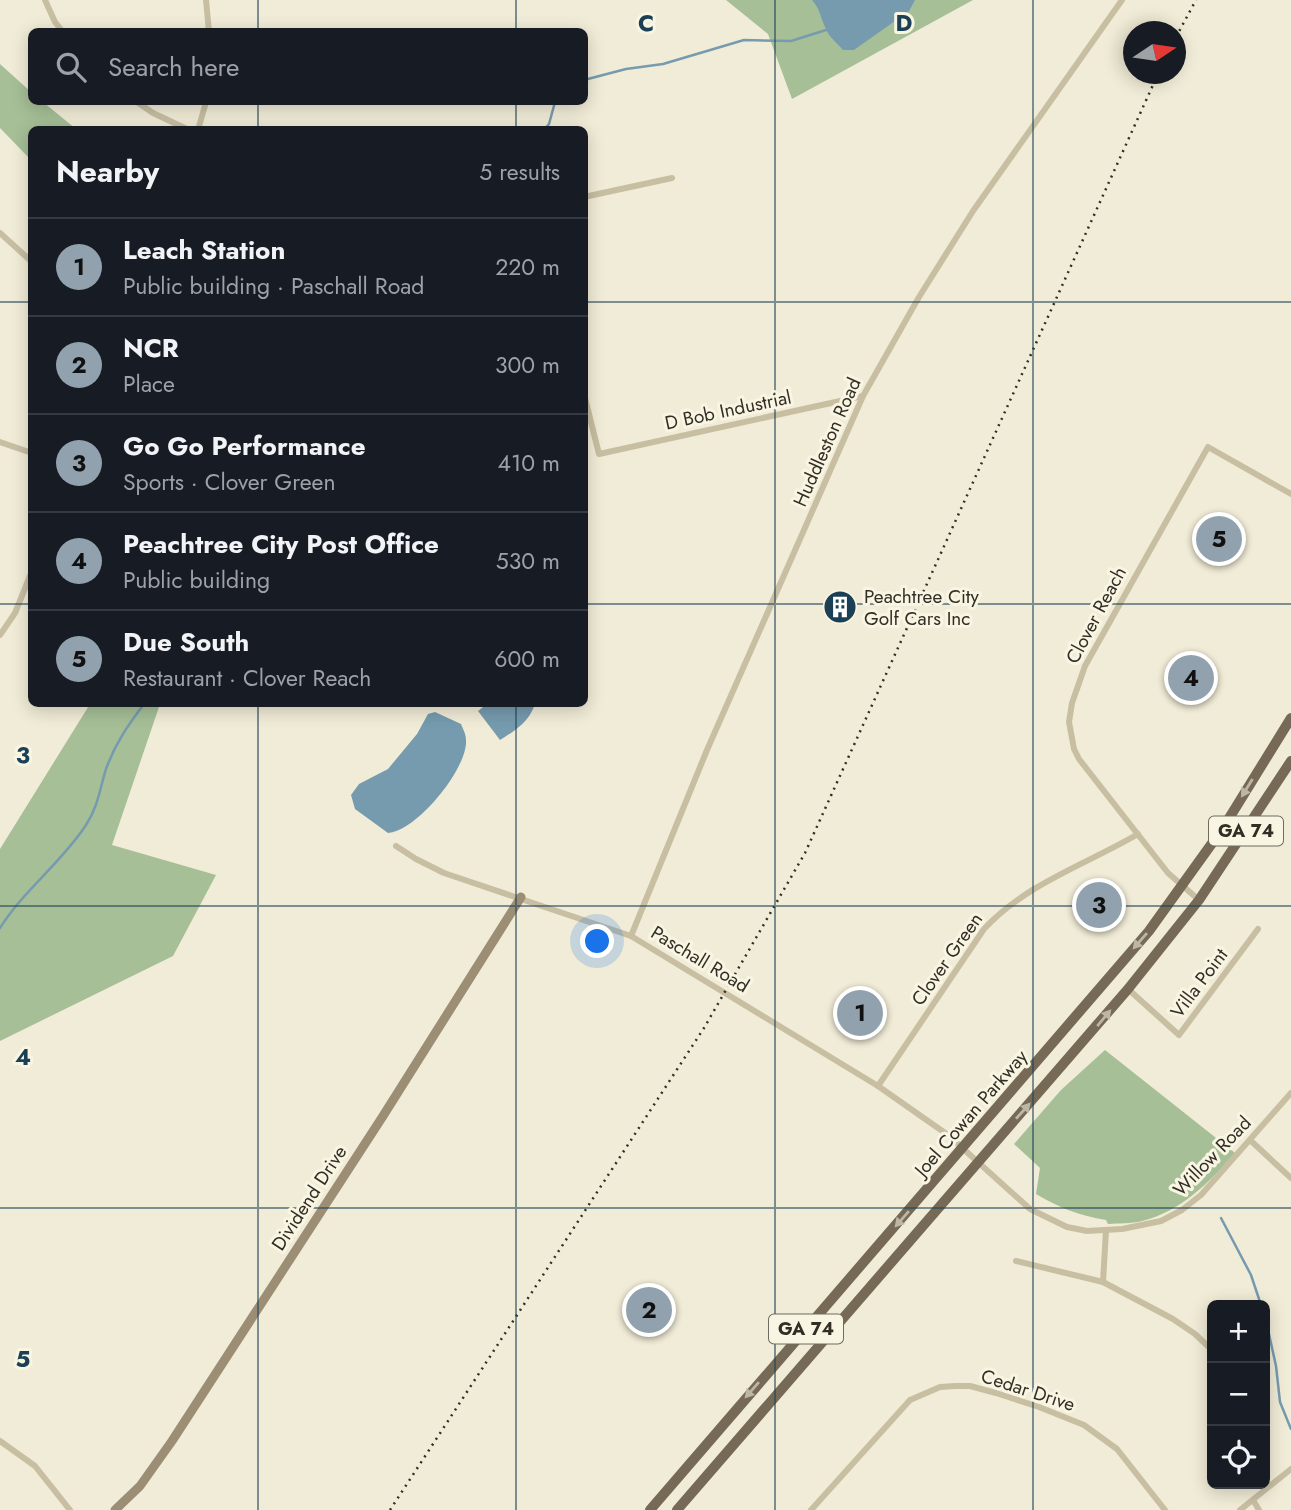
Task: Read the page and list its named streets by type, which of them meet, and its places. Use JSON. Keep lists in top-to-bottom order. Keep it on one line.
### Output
{"streets":{"main road":["GA 74","Joel Cowan Parkway"],"street":["D Bob Industrial","Huddleston Road","Clover Reach","Paschall Road","Clover Green","Villa Point","Willow Road","Dividend Drive","Cedar Drive"]},"crossings":[["D Bob Industrial","Huddleston Road"],["Huddleston Road","Paschall Road"],["Clover Reach","Clover Green"],["Clover Reach","Joel Cowan Parkway"],["Paschall Road","Clover Green"],["Paschall Road","Joel Cowan Parkway"],["Paschall Road","Willow Road"],["Paschall Road","Dividend Drive"],["Villa Point","Joel Cowan Parkway"],["Joel Cowan Parkway","Willow Road"]],"places":{"building":["Peachtree City Golf Cars Inc"]},"north":"right","page":{"search":"Search here","heading":["Nearby","5 results"],"list":[{"mark":"1","name":"Leach Station","note":"Public building · Paschall Road","value":"220 m"},{"mark":"2","name":"NCR","note":"Place","value":"300 m"},{"mark":"3","name":"Go Go Performance","note":"Sports · Clover Green","value":"410 m"},{"mark":"4","name":"Peachtree City Post Office","note":"Public building","value":"530 m"},{"mark":"5","name":"Due South","note":"Restaurant · Clover Reach","value":"600 m"}],"pins":["5","4","3","1","2"],"map_buttons":["+","−"]},"grid":{"columns":["C","D"],"rows":["3","4","5"]}}
